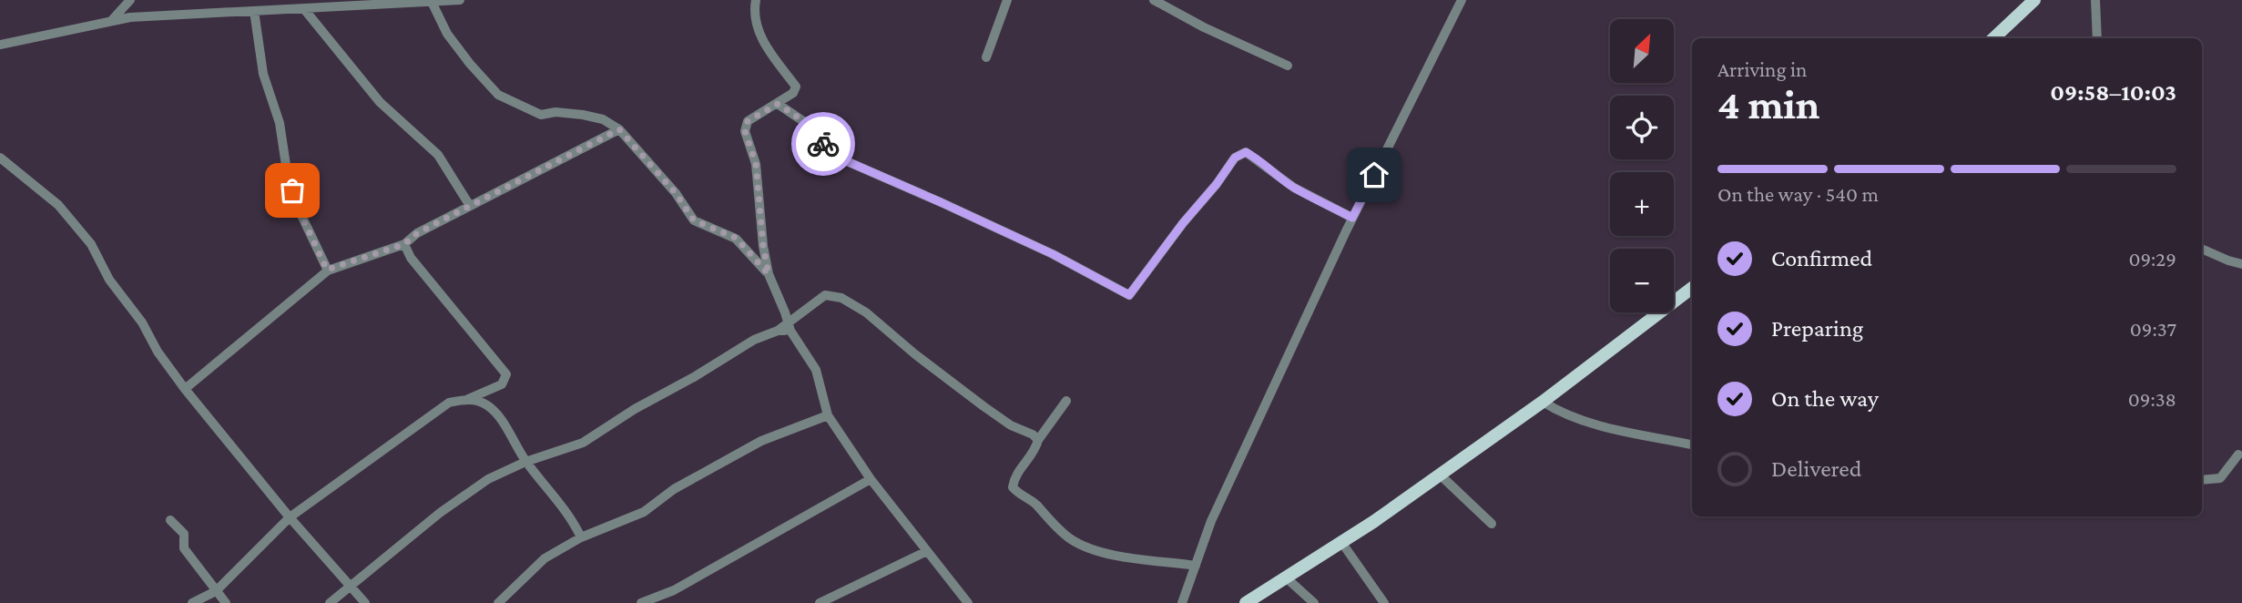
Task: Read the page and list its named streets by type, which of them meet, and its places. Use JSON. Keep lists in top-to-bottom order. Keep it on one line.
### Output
{"north":"top right","page":{"map_buttons":["+","−"],"heading":["4 min","Arriving in","09:58–10:03"],"bar":"On the way · 540 m","list":[["Confirmed","09:29"],["Preparing","09:37"],["On the way","09:38"],"Delivered"]}}
